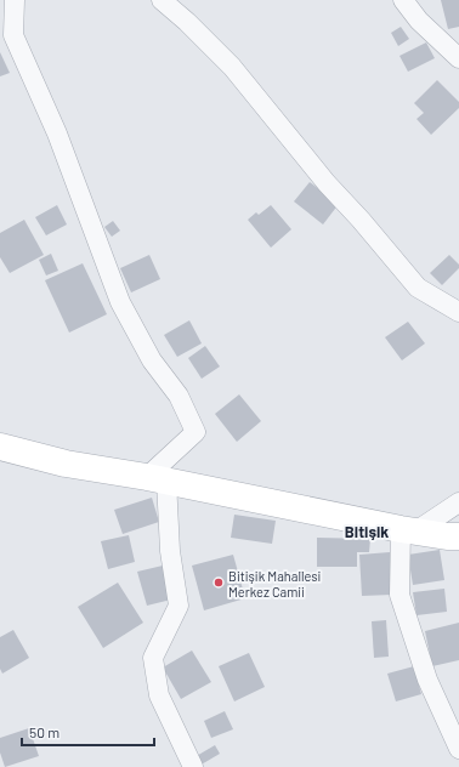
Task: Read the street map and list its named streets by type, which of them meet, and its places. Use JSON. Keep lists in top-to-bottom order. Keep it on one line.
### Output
{"districts":["Bitişik"],"places":["Bitişik Mahallesi Merkez Camii"],"scale_bar":"50 m"}
